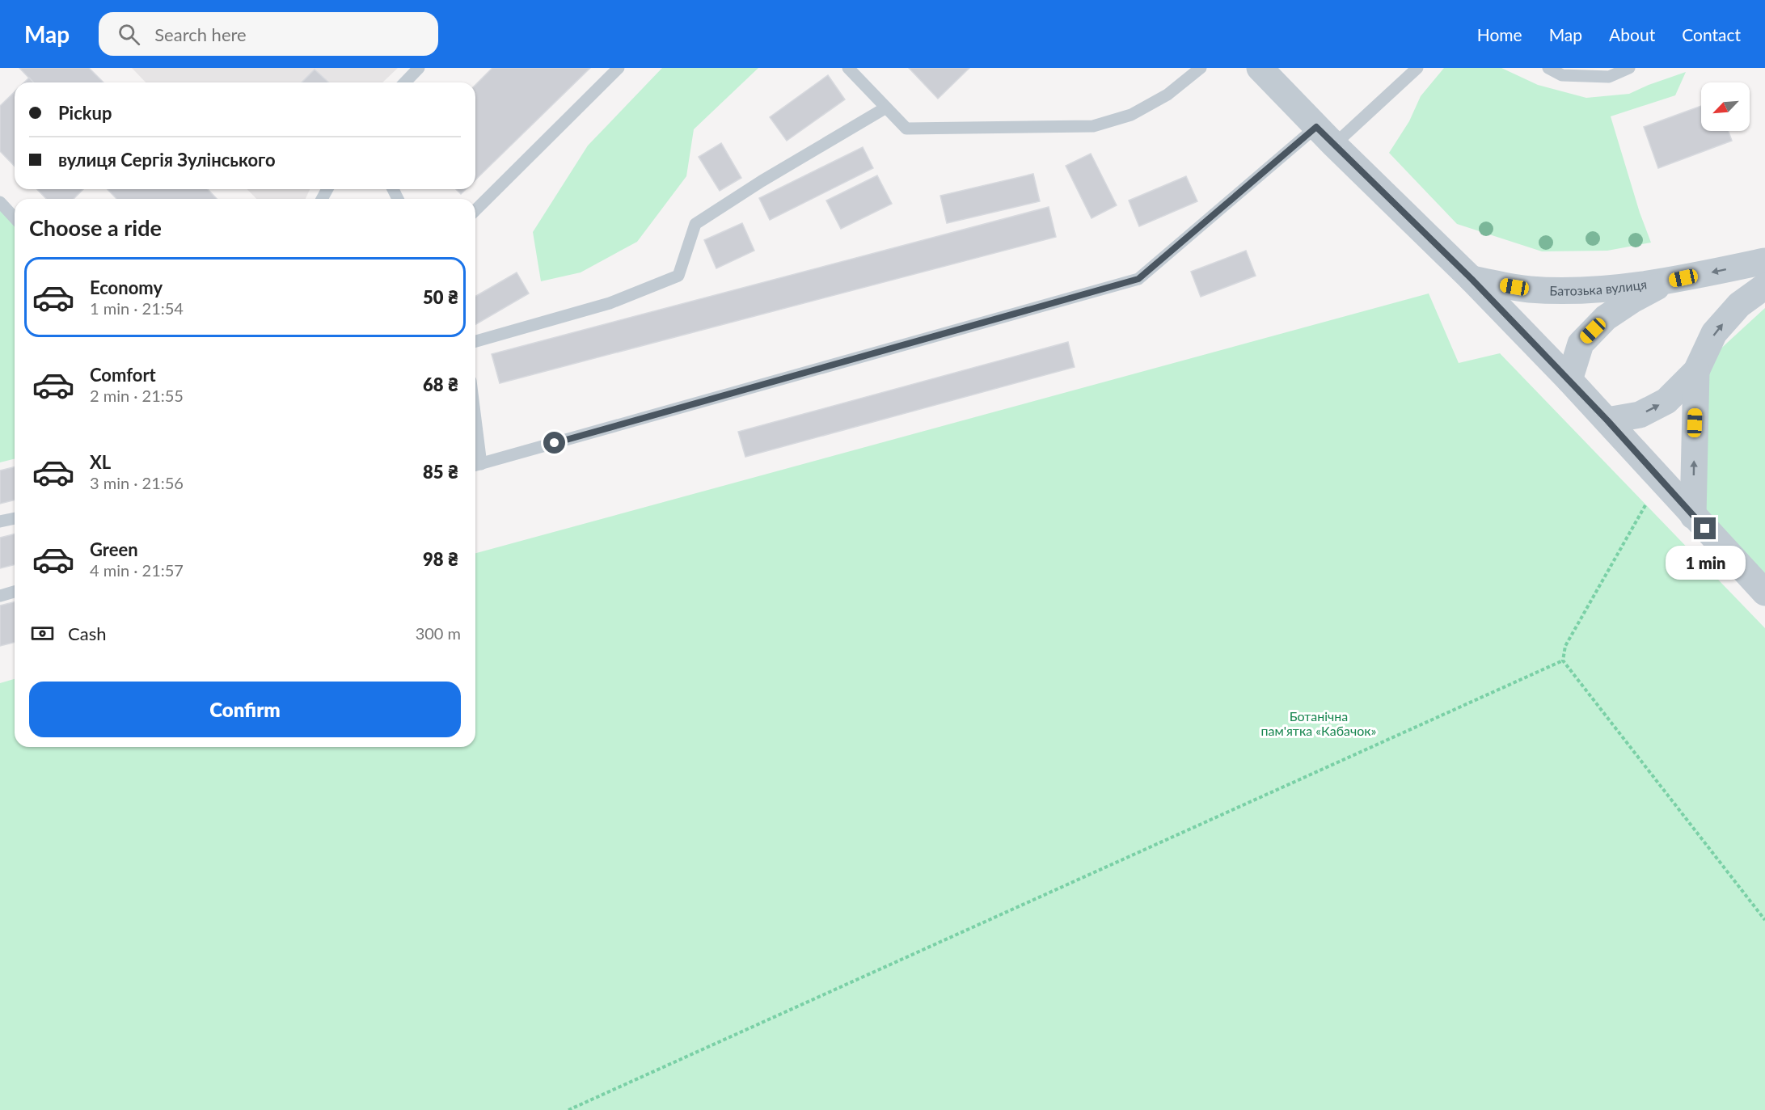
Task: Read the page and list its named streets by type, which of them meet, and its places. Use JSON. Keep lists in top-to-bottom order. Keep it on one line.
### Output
{"streets":{"street":["Батозька вулиця"]},"parks":["Ботанічна пам'ятка «Кабачок»"],"north":"bottom left","page":{"header":"Map","search":"Search here","nav":["Home","Map","About","Contact"],"banner":["Pickup","вулиця Сергія Зулінського"],"heading":"Choose a ride","list":[{"name":"Economy","note":"1 min · 21:54","value":"50 ₴"},{"name":"Comfort","note":"2 min · 21:55","value":"68 ₴"},{"name":"XL","note":"3 min · 21:56","value":"85 ₴"},{"name":"Green","note":"4 min · 21:57","value":"98 ₴"}],"bubble":"1 min","pay":["Cash","300 m"],"buttons":"Confirm"}}
